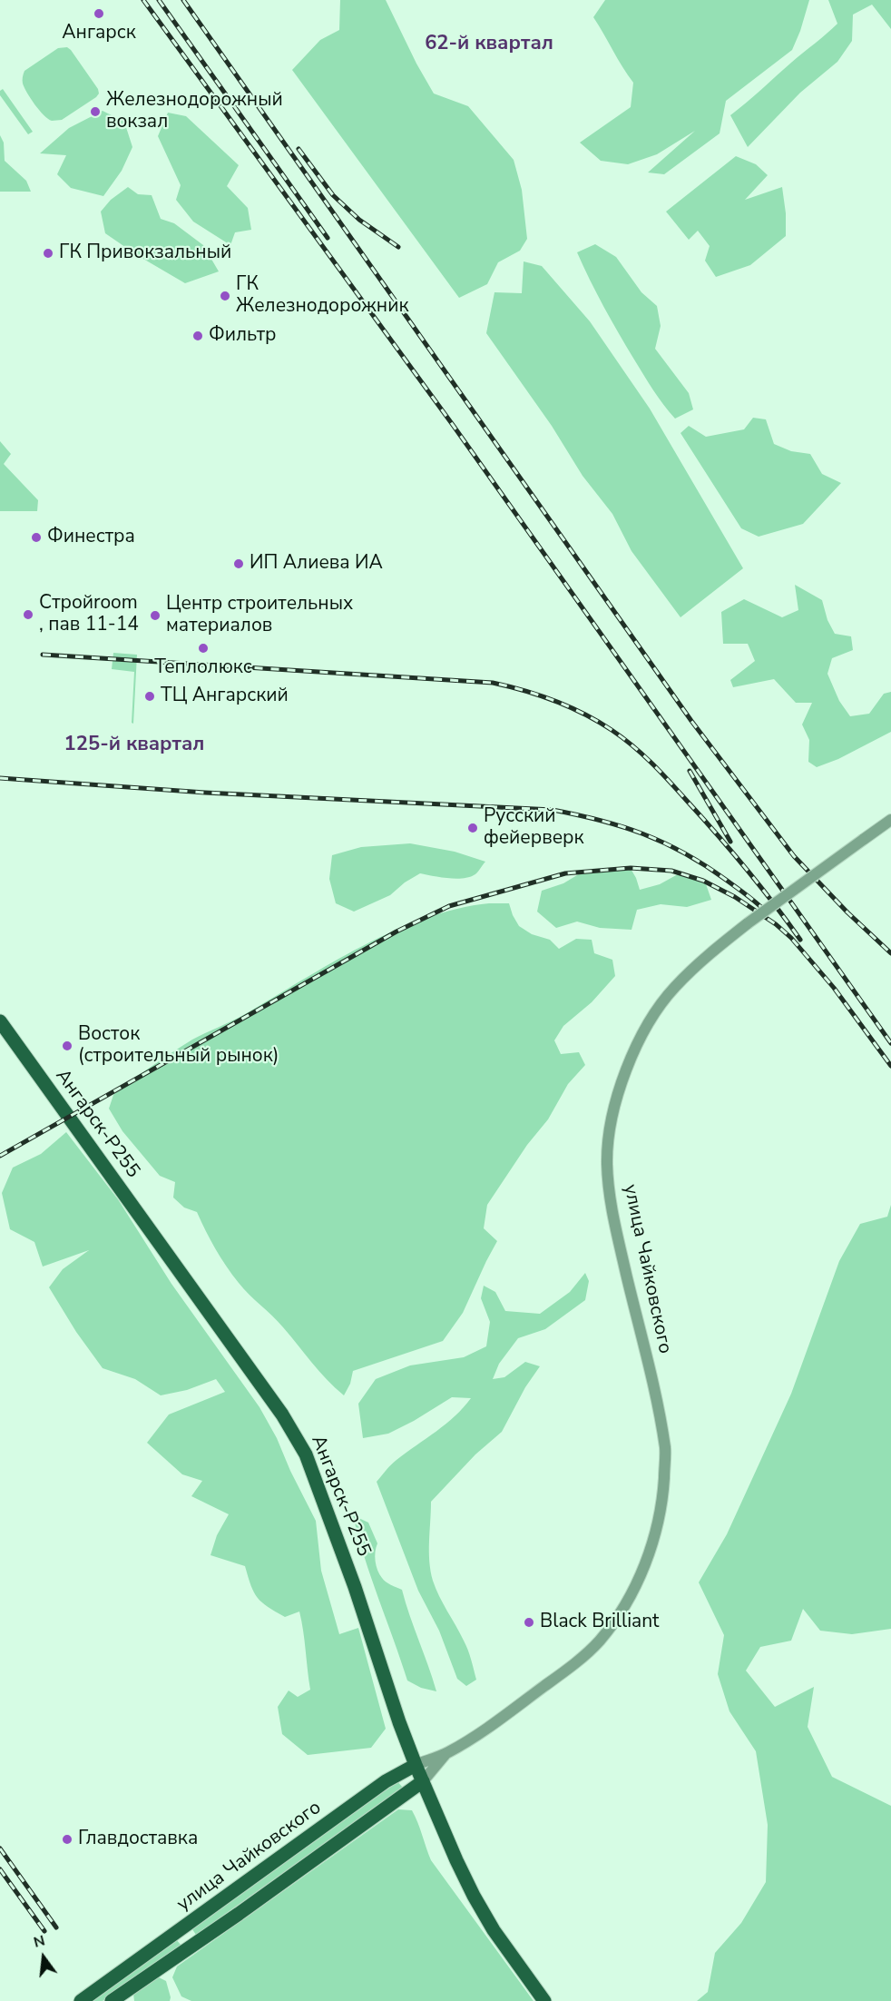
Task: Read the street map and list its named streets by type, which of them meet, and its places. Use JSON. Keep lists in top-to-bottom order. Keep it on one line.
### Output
{"streets":{"main road":["Ангарск-Р255","улица Чайковского"]},"crossings":[["Ангарск-Р255","улица Чайковского"]],"districts":["62-й квартал","125-й квартал"],"places":["Ангарск","Железнодорожный вокзал","ГК Привокзальный","ГК Железнодорожник","Фильтр","Финестра","ИП Алиева ИА","Стройroom , пав 11-14","Центр строительных материалов","Теплолюкс","ТЦ Ангарский","Русский фейерверк","Восток (строительный рынок)","Black Brilliant","Главдоставка"],"north":"top"}
